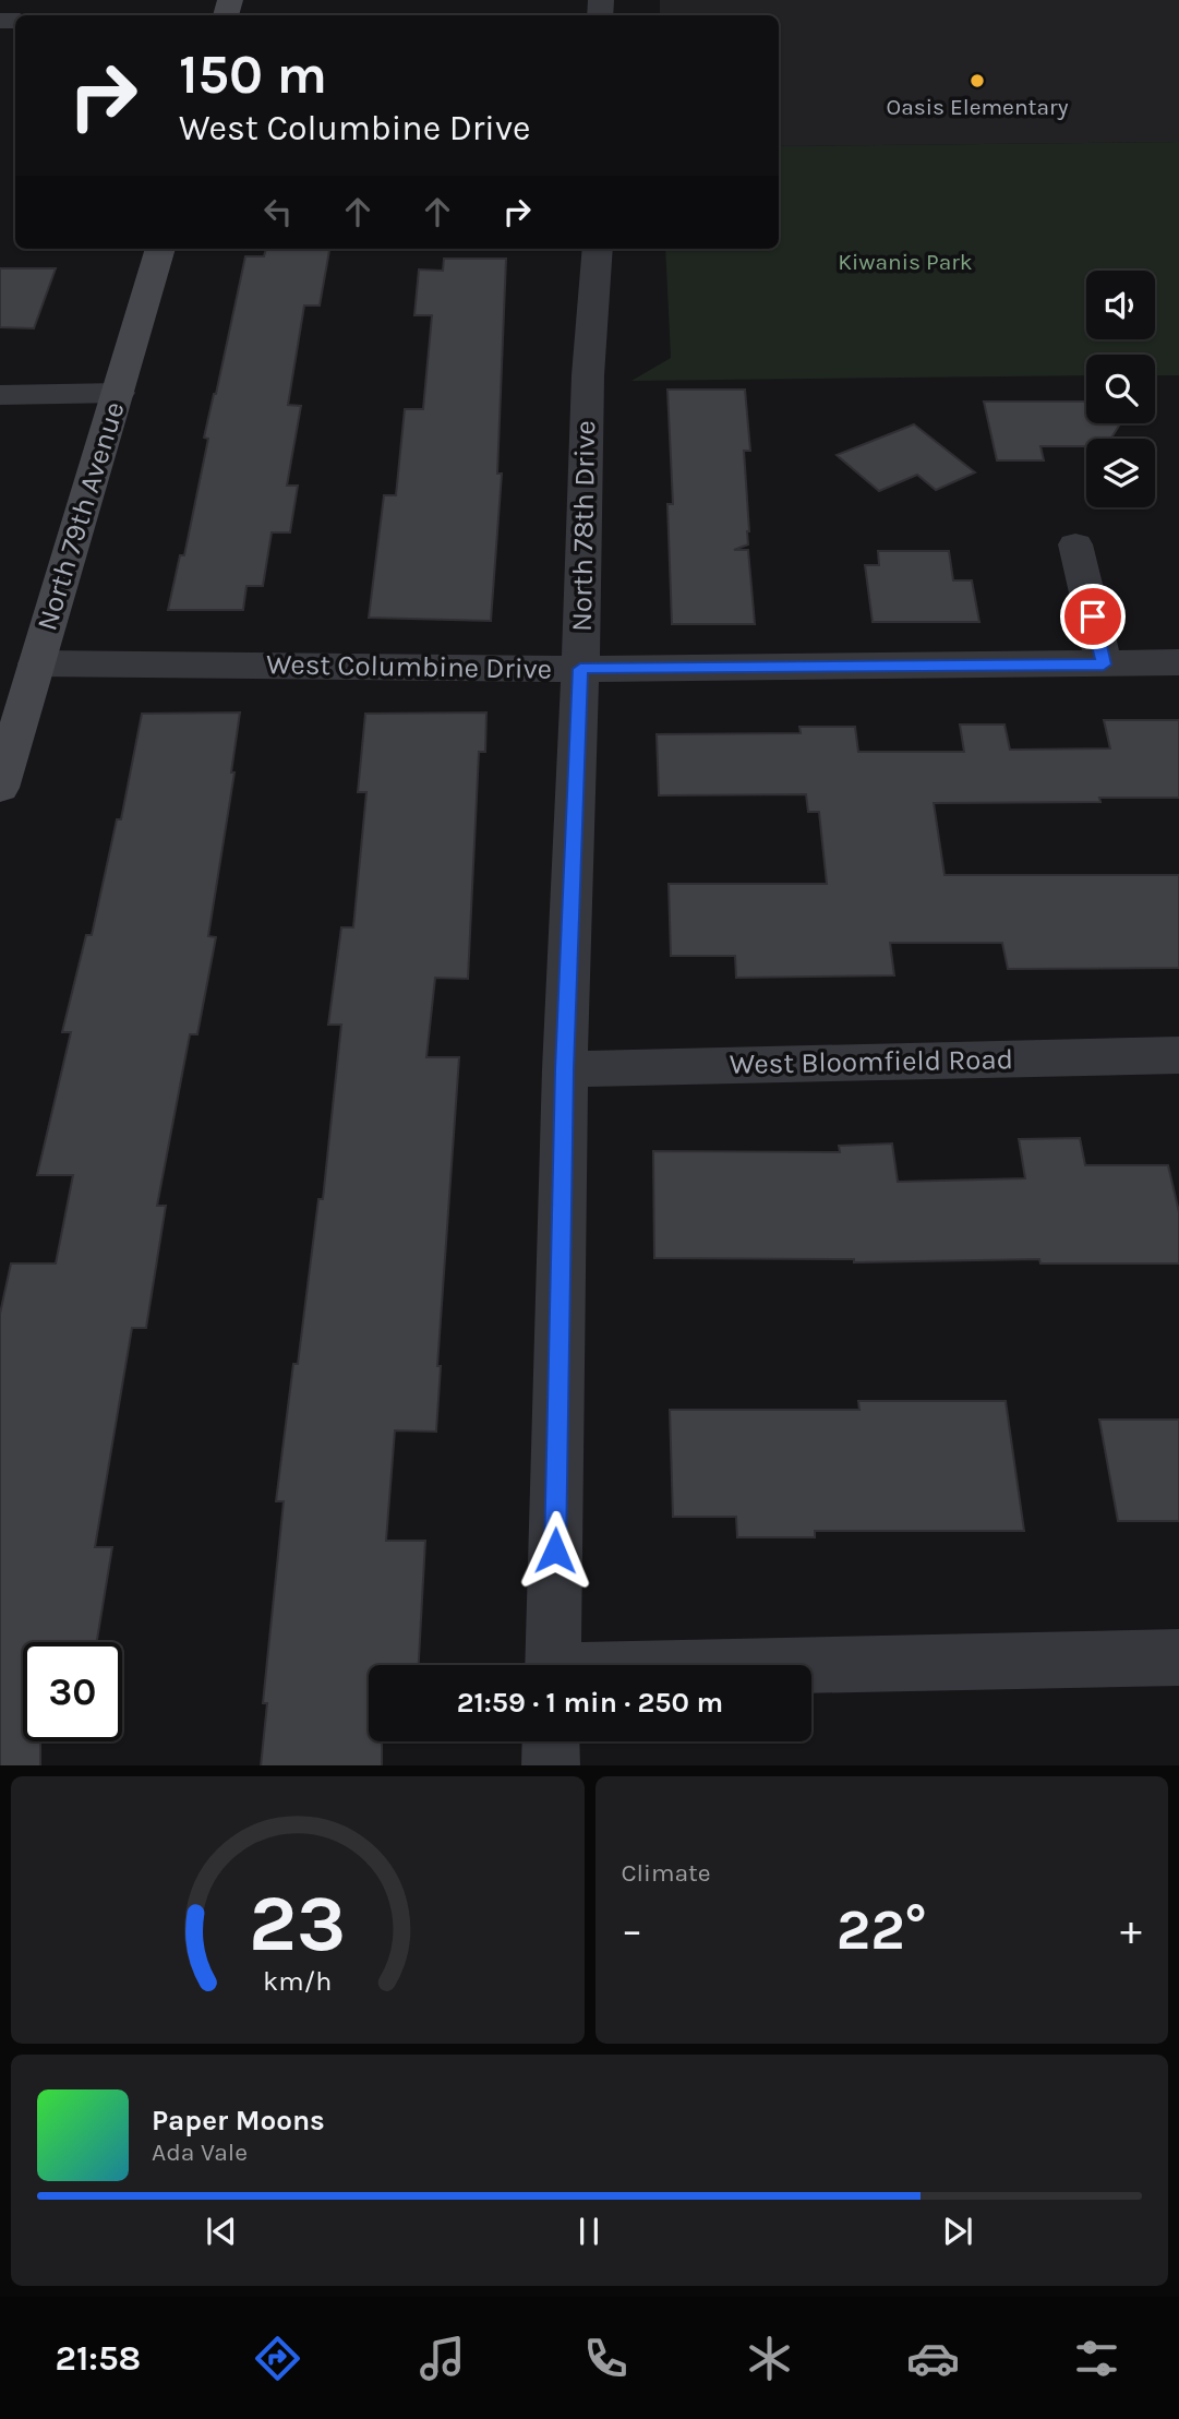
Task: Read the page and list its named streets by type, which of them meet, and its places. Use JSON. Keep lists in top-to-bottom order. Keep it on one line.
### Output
{"streets":{"street":["North 79th Avenue","North 78th Drive","West Columbine Drive","West Bloomfield Road"]},"crossings":[["North 79th Avenue","West Columbine Drive"],["North 78th Drive","West Columbine Drive"],["North 78th Drive","West Bloomfield Road"]],"parks":["Kiwanis Park"],"places":["Oasis Elementary"],"page":{"turn":["150 m","West Columbine Drive"],"limit":"30","trip":"21:59 · 1 min · 250 m","tile":"Climate","heat":["−","22°","+"],"song":["Paper Moons","Ada Vale"],"tabs":"21:58","gauge":["23","km/h"]}}
